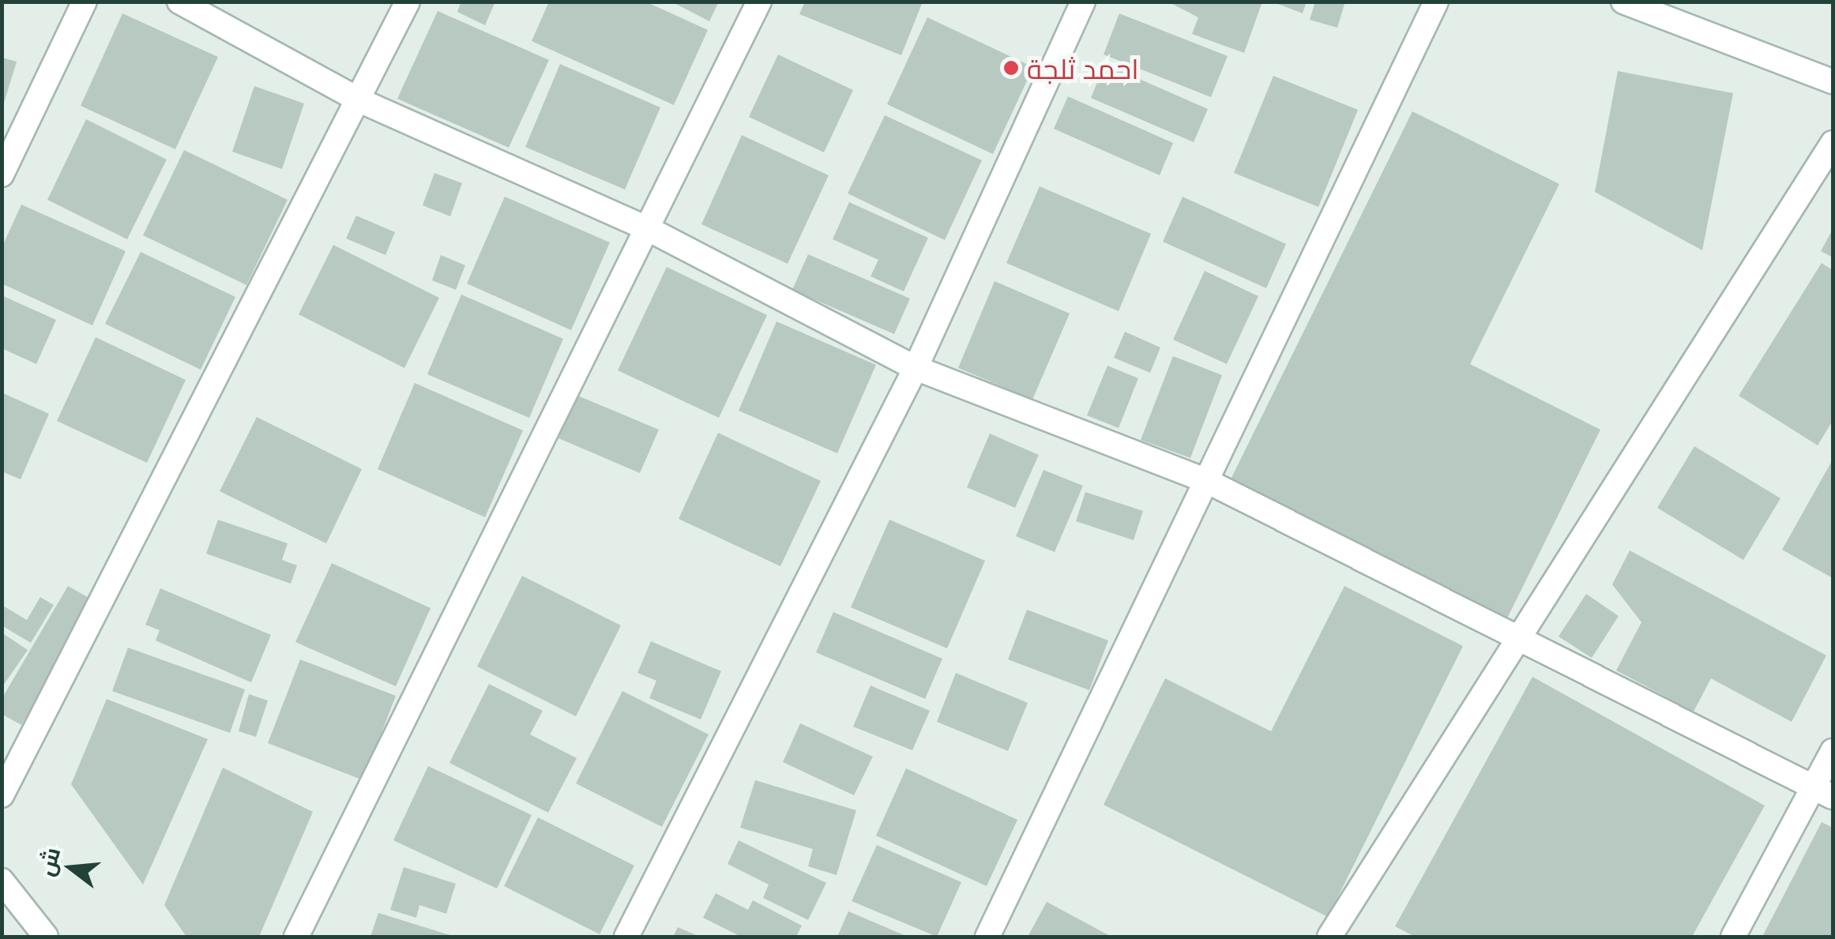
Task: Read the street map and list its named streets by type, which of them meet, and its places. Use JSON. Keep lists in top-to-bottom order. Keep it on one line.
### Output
{"places":["احمد ثلجة"],"north":"left"}
